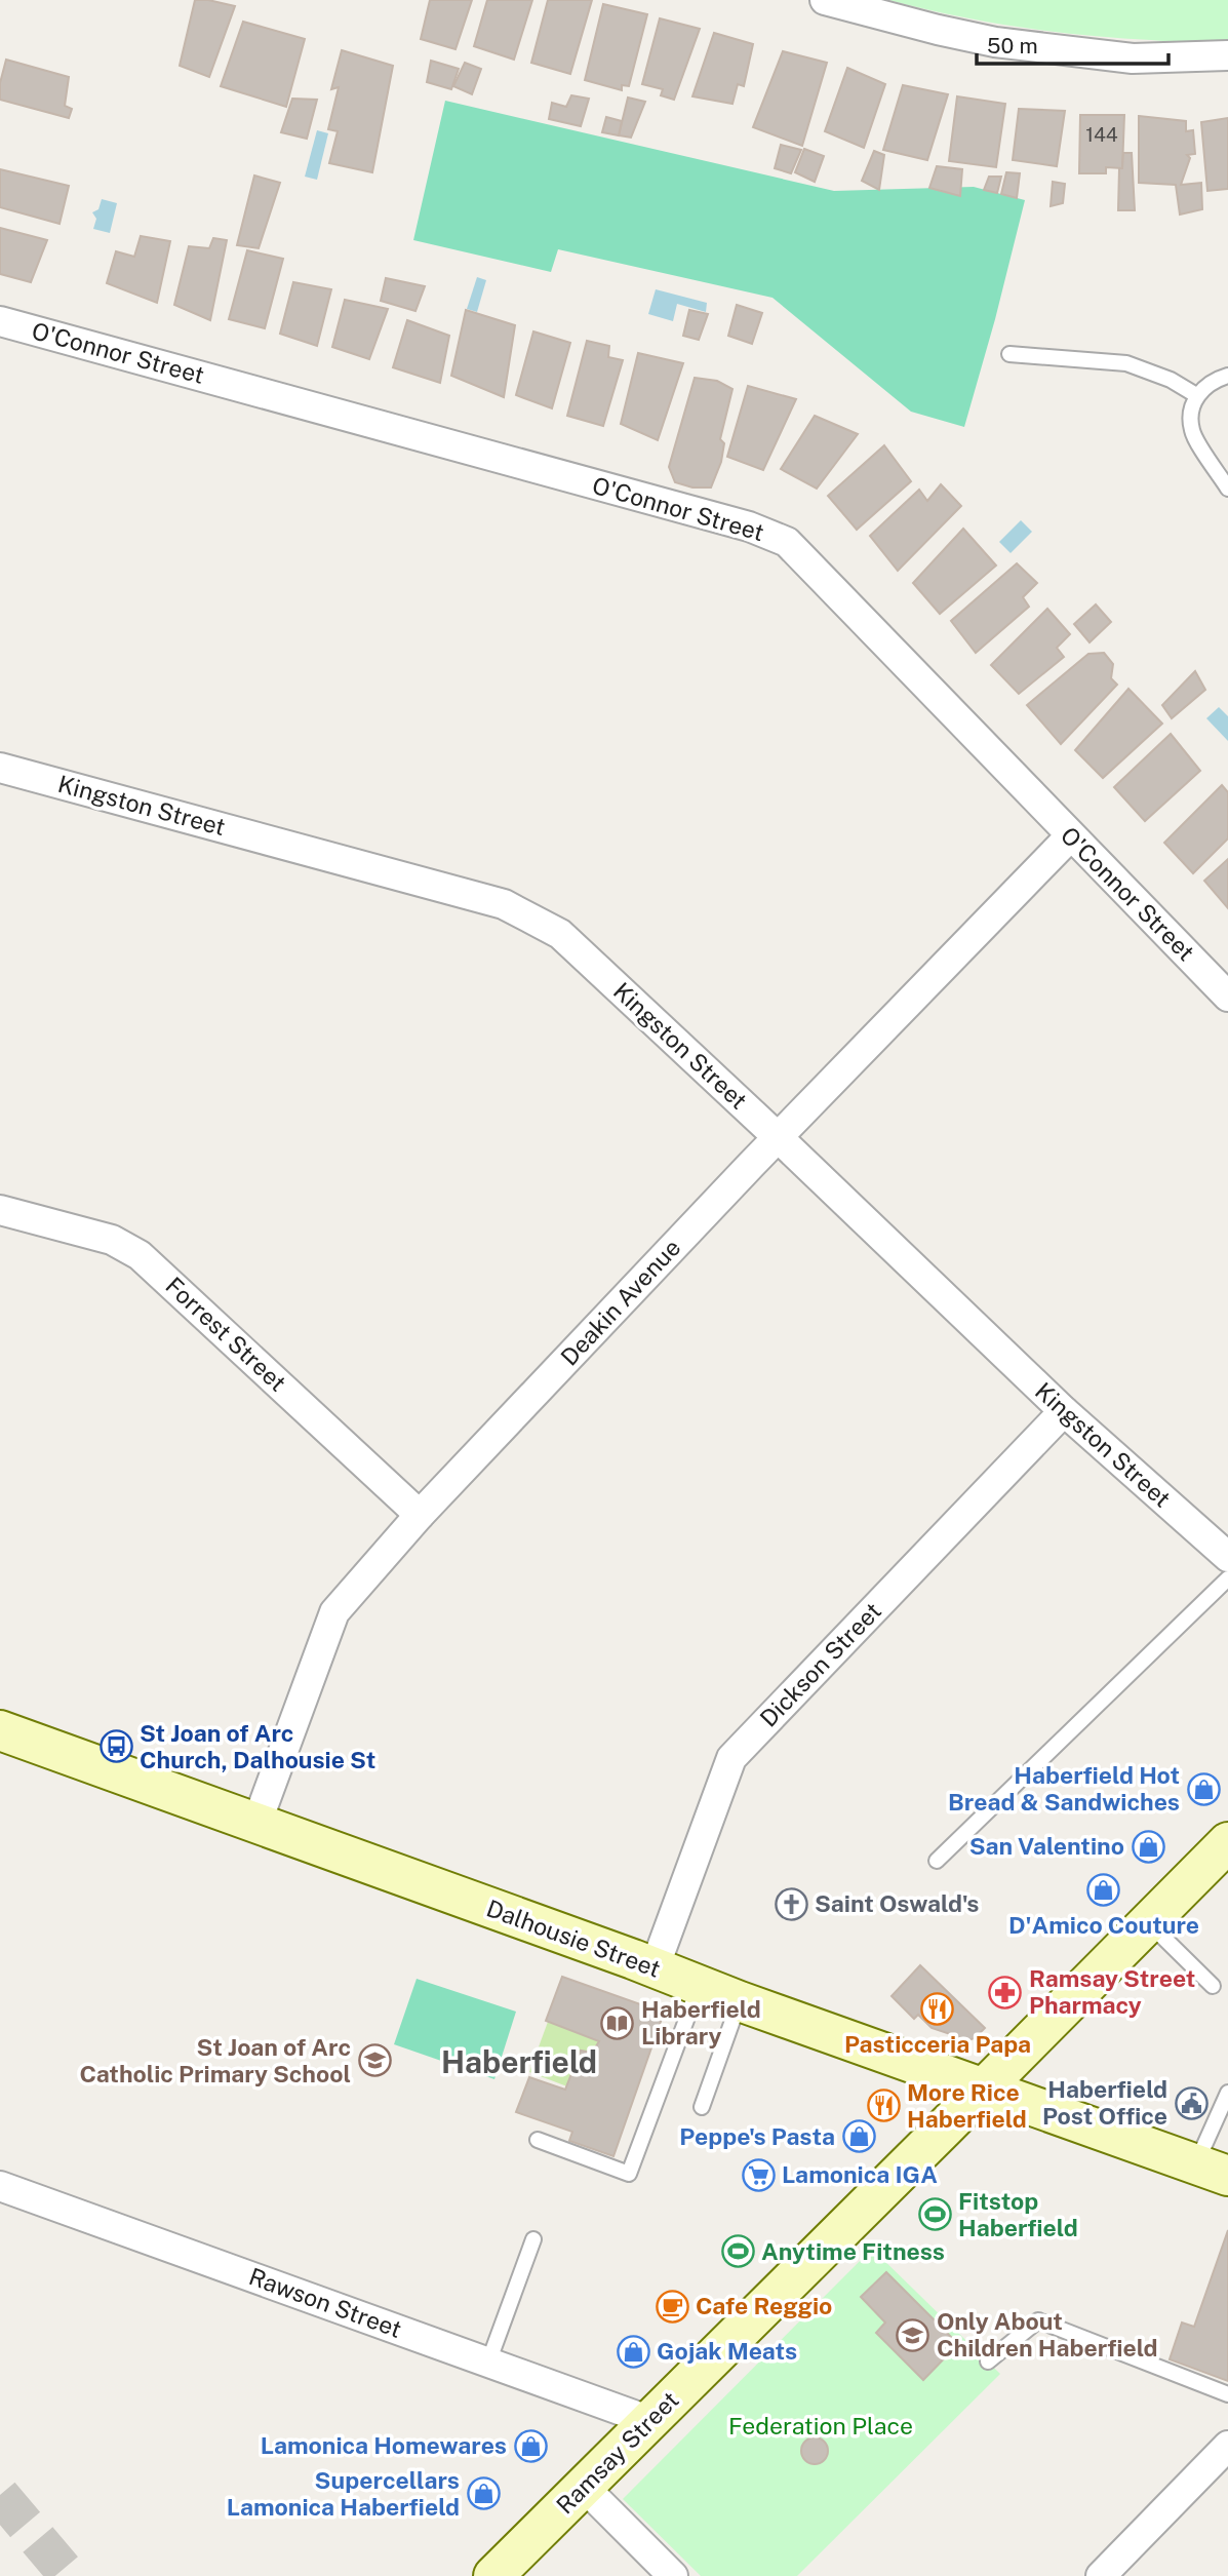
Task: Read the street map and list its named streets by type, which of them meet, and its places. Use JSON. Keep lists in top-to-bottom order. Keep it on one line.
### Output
{"streets":{"street":["O'Connor Street","Kingston Street","Deakin Avenue","Forrest Street","Dickson Street","Dalhousie Street","Rawson Street","Ramsay Street"]},"crossings":[["O'Connor Street","Deakin Avenue"],["Kingston Street","Deakin Avenue"],["Kingston Street","Dickson Street"],["Deakin Avenue","Forrest Street"],["Deakin Avenue","Dalhousie Street"],["Dickson Street","Dalhousie Street"],["Dalhousie Street","Ramsay Street"],["Rawson Street","Ramsay Street"]],"districts":["Haberfield"],"parks":["Federation Place"],"places":{"bus stop":["St Joan of Arc Church, Dalhousie St"],"shop":["Haberfield Hot Bread & Sandwiches","San Valentino","D'Amico Couture","Peppe's Pasta","Gojak Meats","Lamonica Homewares","Supercellars Lamonica Haberfield"],"church":["Saint Oswald's"],"pharmacy":["Ramsay Street Pharmacy"],"restaurant":["Pasticceria Papa","More Rice Haberfield"],"library":["Haberfield Library"],"school or university":["St Joan of Arc Catholic Primary School","Only About Children Haberfield"],"public building":["Haberfield Post Office"],"supermarket":["Lamonica IGA"],"sports":["Fitstop Haberfield","Anytime Fitness"],"cafe":["Cafe Reggio"]},"house_numbers":["144"],"scale_bar":"50 m"}
